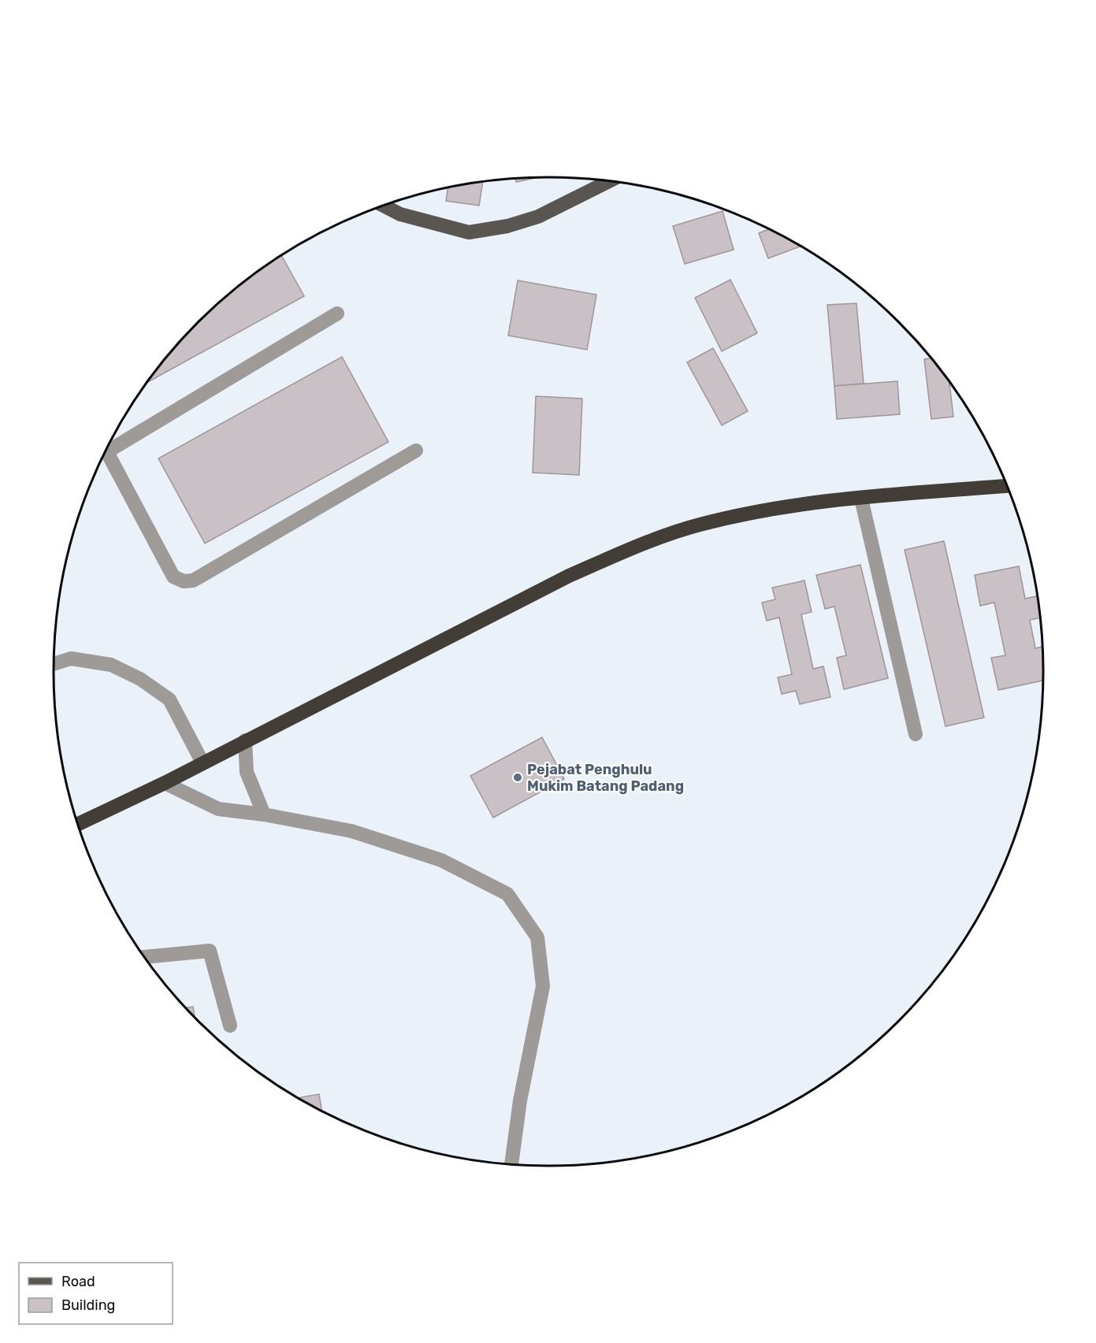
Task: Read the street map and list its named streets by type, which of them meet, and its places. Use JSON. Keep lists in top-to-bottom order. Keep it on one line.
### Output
{"places":["Pejabat Penghulu Mukim Batang Padang"],"legend":["Road","Building"]}
